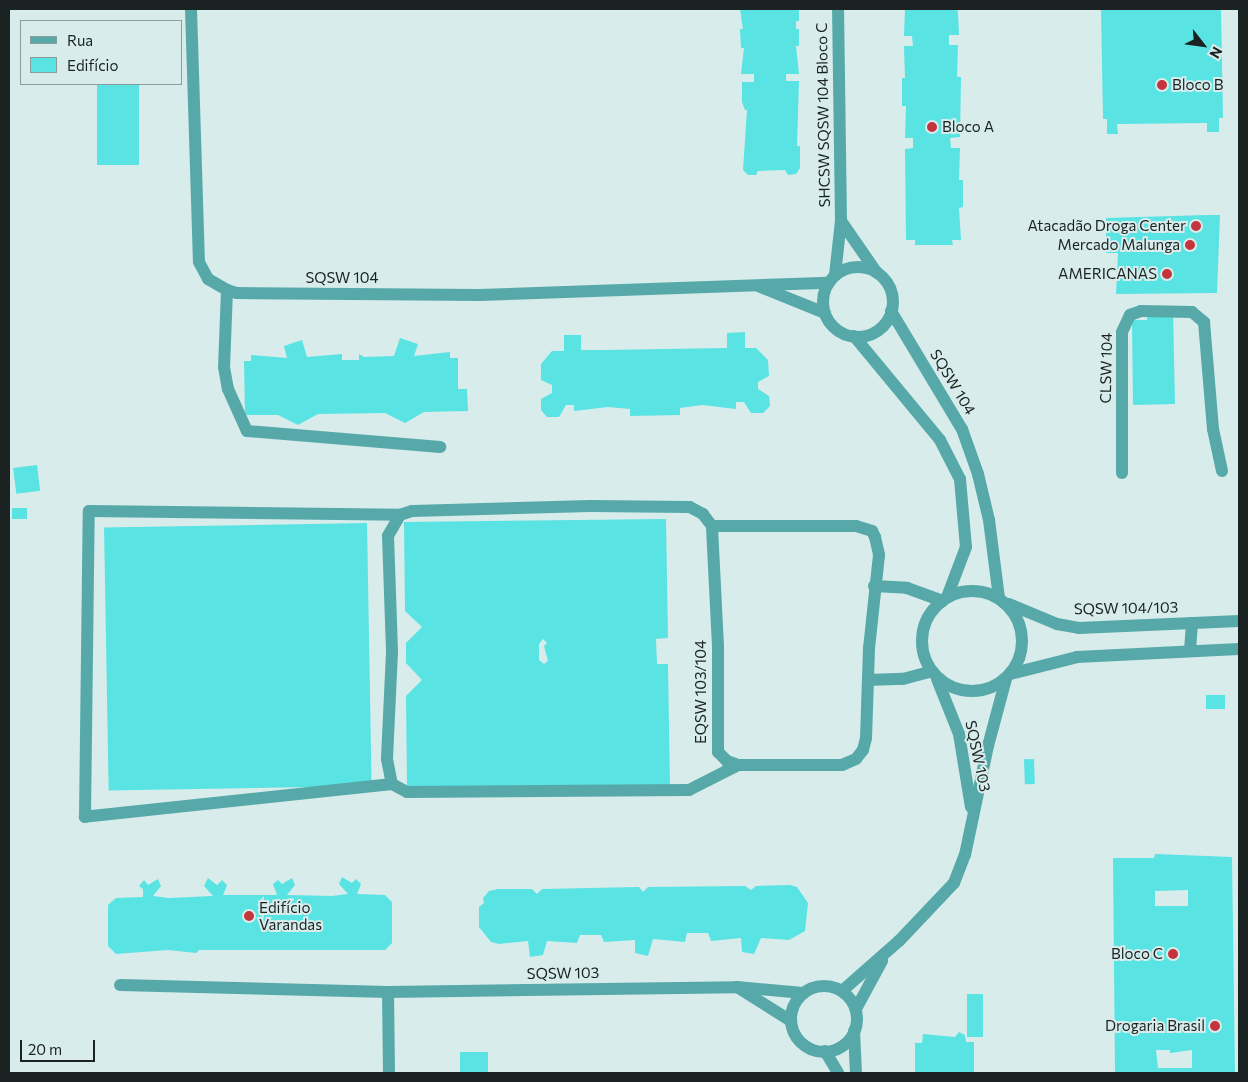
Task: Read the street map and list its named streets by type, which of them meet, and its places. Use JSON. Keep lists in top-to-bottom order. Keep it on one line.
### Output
{"streets":{"street":["SHCSW SQSW 104 Bloco C","SQSW 104","CLSW 104","SQSW 104/103","EQSW 103/104","SQSW 103"]},"crossings":[["SHCSW SQSW 104 Bloco C","SQSW 104"],["SQSW 104","SQSW 104/103"],["SQSW 104","SQSW 103"],["SQSW 104/103","SQSW 103"]],"places":["Bloco B","Bloco A","Atacadão Droga Center","Mercado Malunga","AMERICANAS","Edifício Varandas","Bloco C","Drogaria Brasil"],"legend":["Rua","Edifício"],"scale_bar":"20 m","north":"bottom right"}
